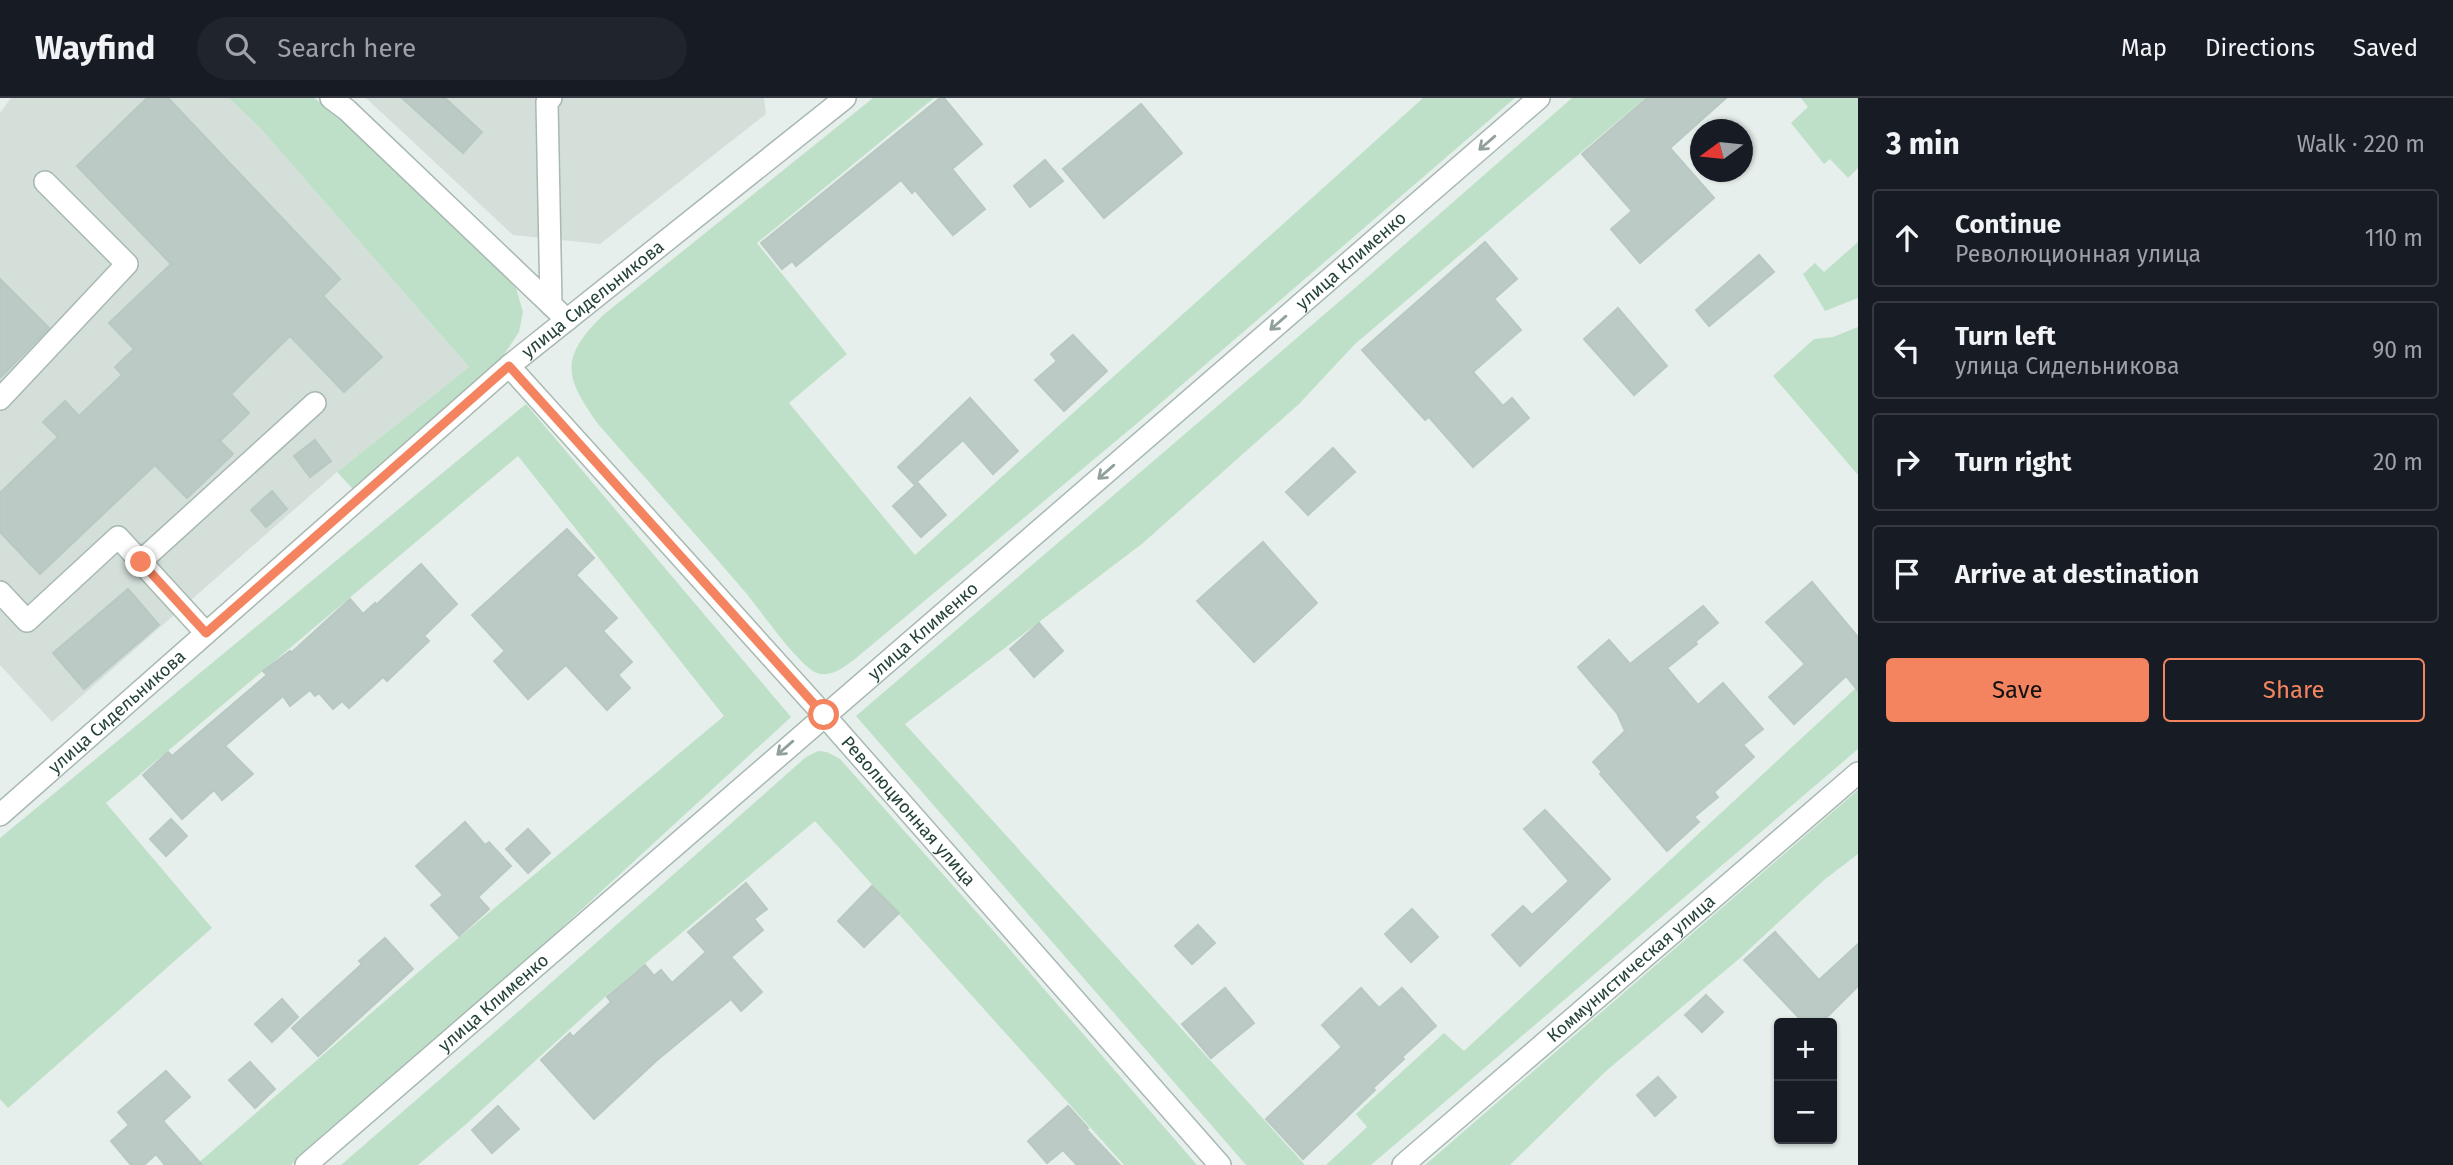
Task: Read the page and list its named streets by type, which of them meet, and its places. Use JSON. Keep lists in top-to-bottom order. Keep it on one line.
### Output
{"streets":{"street":["улица Клименко","улица Сидельникова","Революционная улица","Коммунистическая улица"]},"crossings":[["улица Клименко","Революционная улица"],["улица Сидельникова","Революционная улица"]],"one_way":["улица Клименко"],"north":"left","page":{"header":"Wayfind","search":"Search here","nav":["Map","Directions","Saved"],"heading":["3 min","Walk · 220 m"],"list":[["Continue","Революционная улица","110 m"],["Turn left","улица Сидельникова","90 m"],["Turn right","20 m"],"Arrive at destination"],"buttons":["Save","Share"],"map_buttons":["+","−"]}}
